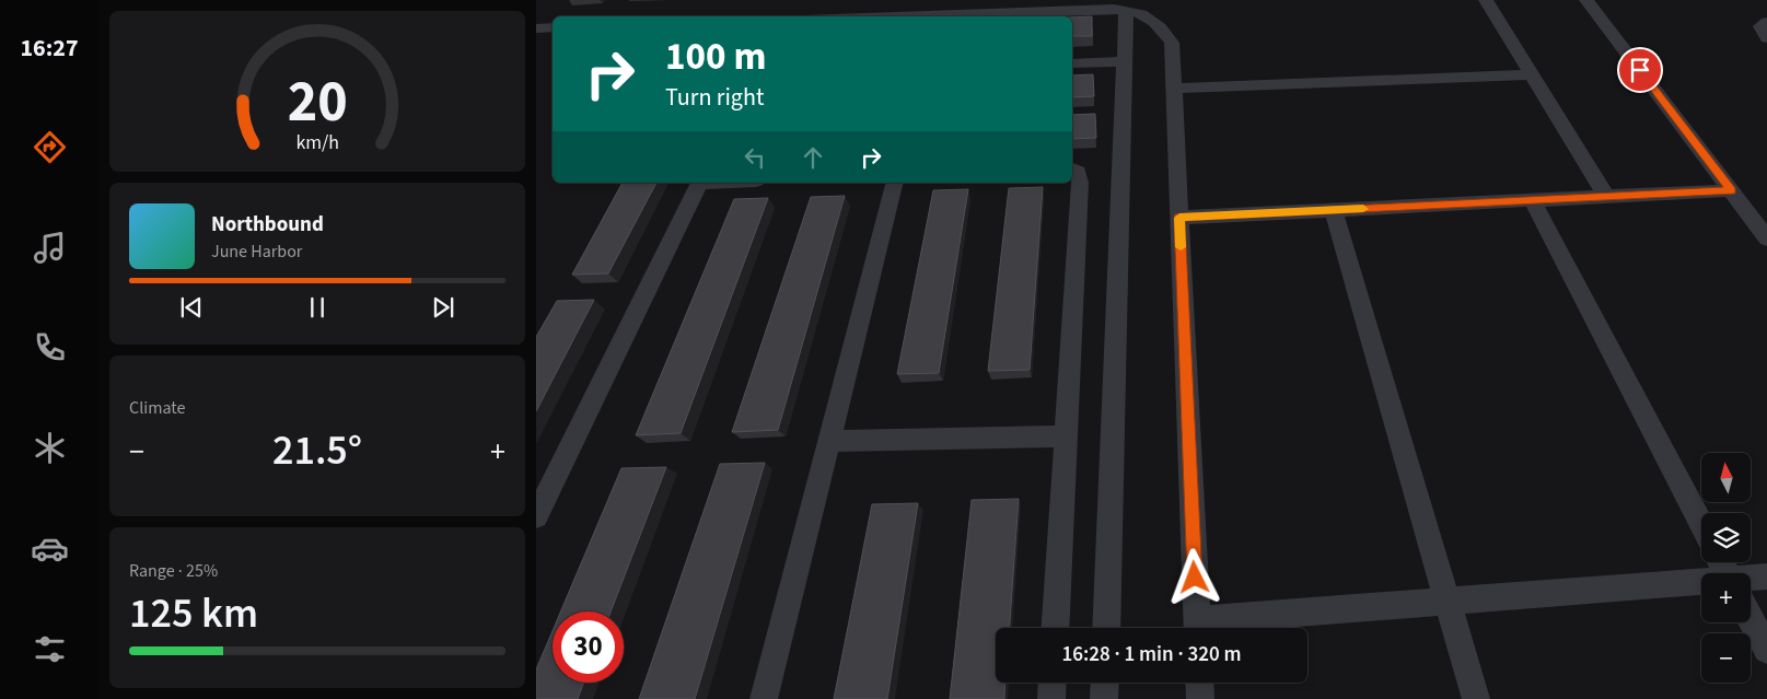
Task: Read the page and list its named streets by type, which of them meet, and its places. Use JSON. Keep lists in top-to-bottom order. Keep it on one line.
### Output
{"north":"top","page":{"tabs":"16:27","turn":["100 m","Turn right"],"song":["Northbound","June Harbor"],"tile":["Climate",["Range · 25%","125 km"]],"heat":["−","21.5°","+"],"map_buttons":["+","−"],"limit":"30","trip":"16:28 · 1 min · 320 m","gauge":["20","km/h"]}}
